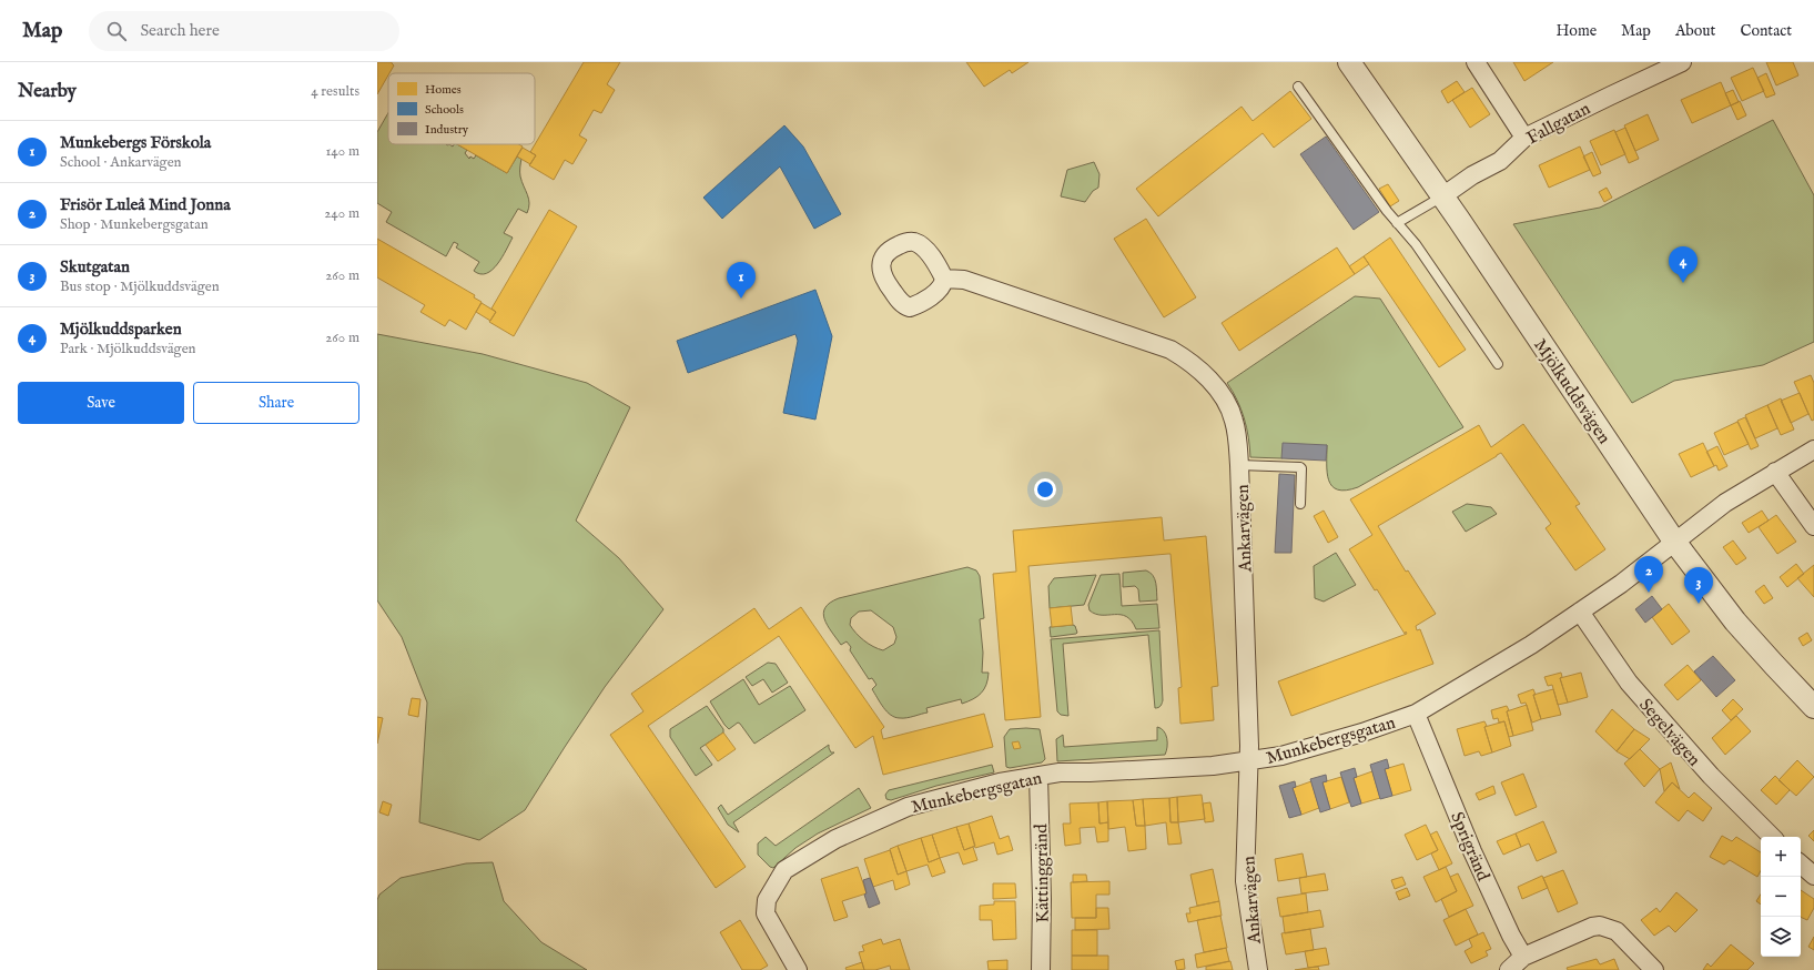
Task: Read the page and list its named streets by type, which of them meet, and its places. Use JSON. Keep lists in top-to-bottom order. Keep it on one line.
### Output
{"streets":{"street":["Fallgatan","Mjölkuddsvägen","Ankarvägen","Segelvägen","Munkebergsgatan","Sprigränd","Kättinggränd"]},"crossings":[["Fallgatan","Mjölkuddsvägen"],["Mjölkuddsvägen","Munkebergsgatan"],["Ankarvägen","Munkebergsgatan"],["Segelvägen","Munkebergsgatan"],["Munkebergsgatan","Sprigränd"],["Munkebergsgatan","Kättinggränd"]],"legend":["Homes","Schools","Industry"],"page":{"header":"Map","search":"Search here","nav":["Home","Map","About","Contact"],"heading":["Nearby","4 results"],"list":[{"mark":"1","name":"Munkebergs Förskola","note":"School · Ankarvägen","value":"140 m"},{"mark":"2","name":"Frisör Luleå Mind Jonna","note":"Shop · Munkebergsgatan","value":"240 m"},{"mark":"3","name":"Skutgatan","note":"Bus stop · Mjölkuddsvägen","value":"260 m"},{"mark":"4","name":"Mjölkuddsparken","note":"Park · Mjölkuddsvägen","value":"260 m"}],"pins":["4","1","2","3"],"buttons":["Save","Share"],"map_buttons":["+","−"]}}
